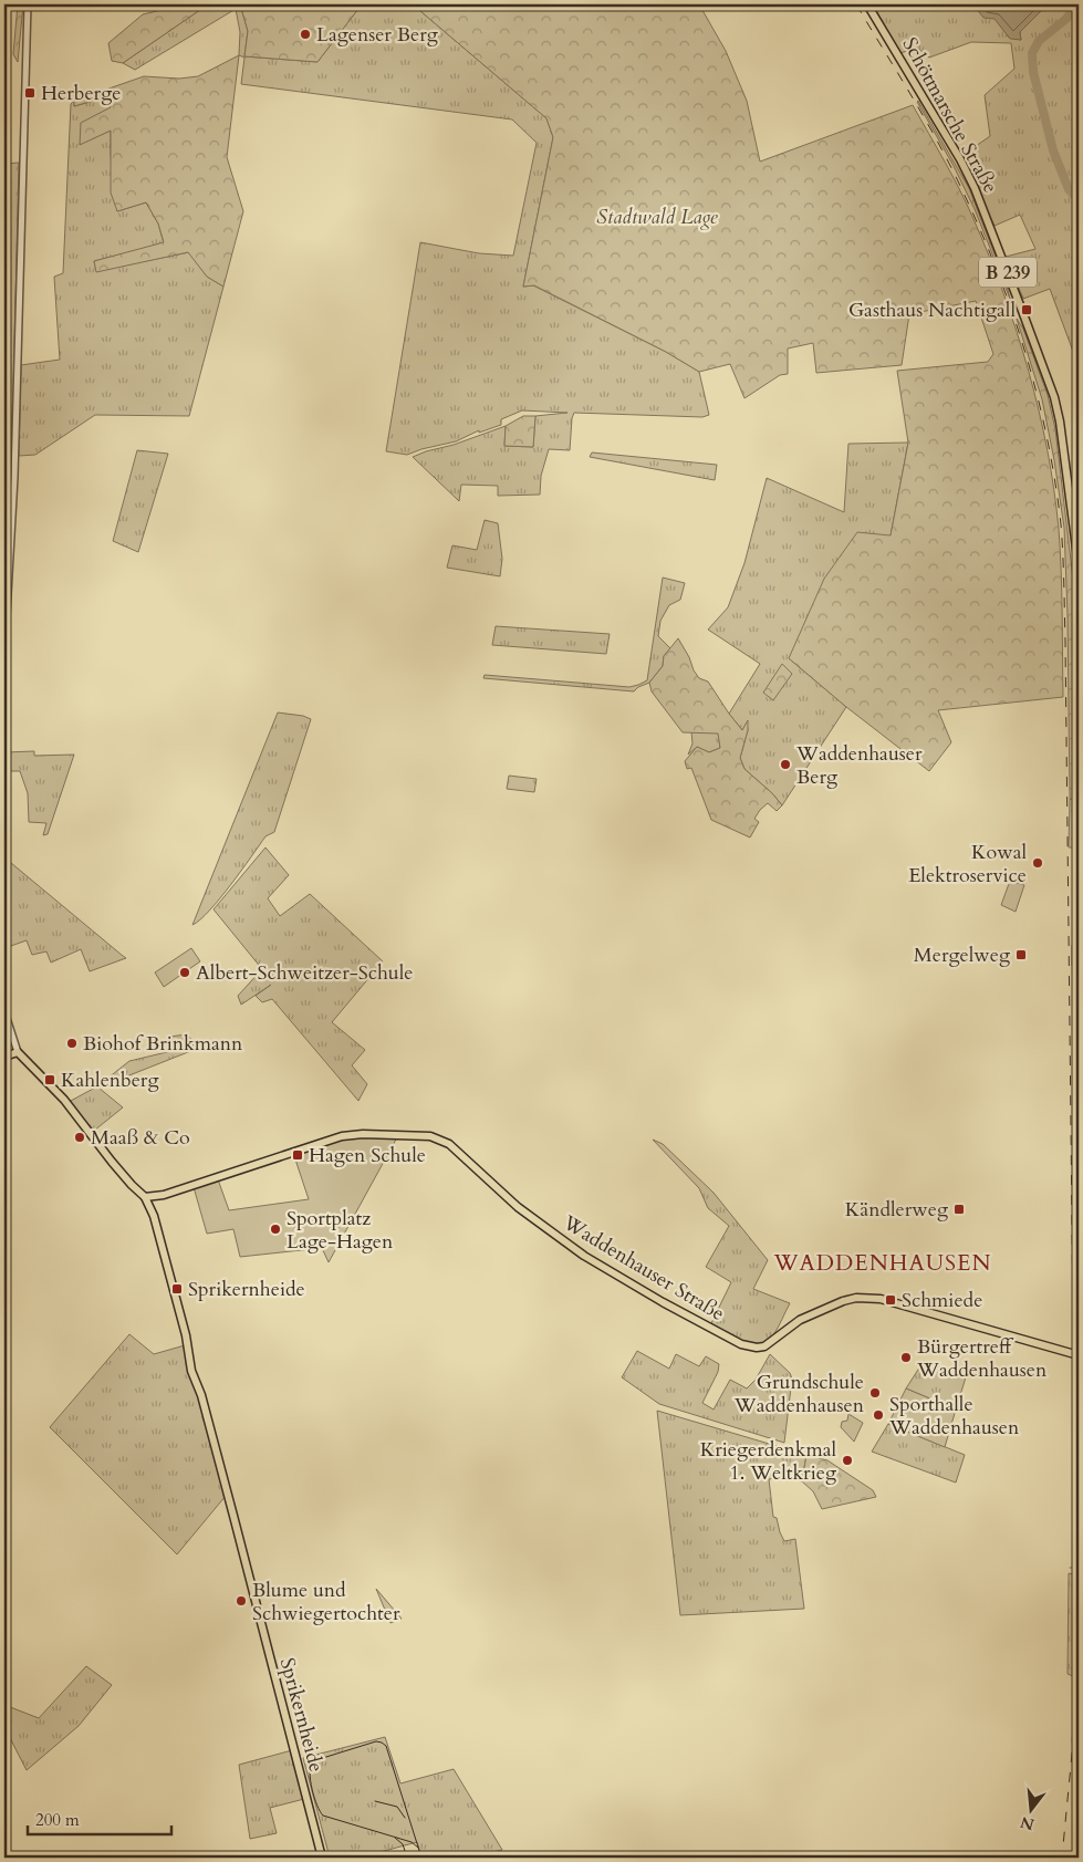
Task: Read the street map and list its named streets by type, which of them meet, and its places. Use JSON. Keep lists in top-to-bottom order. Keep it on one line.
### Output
{"streets":{"main road":["Schötmarsche Straße","B 239","Waddenhauser Straße","Sprikernheide"]},"crossings":[["Waddenhauser Straße","Sprikernheide"]],"districts":["WADDENHAUSEN"],"parks":["Stadtwald Lage"],"places":{"other":["Lagenser Berg","Waddenhauser Berg","Kowal Elektroservice","Albert-Schweitzer-Schule","Biohof Brinkmann","Maaß & Co","Sportplatz Lage-Hagen","Bürgertreff Waddenhausen","Grundschule Waddenhausen","Sporthalle Waddenhausen","Kriegerdenkmal 1. Weltkrieg","Blume und Schwiegertochter"],"transit":["Herberge","Gasthaus Nachtigall","Mergelweg","Kahlenberg","Hagen Schule","Kändlerweg","Sprikernheide","Schmiede"]},"scale_bar":"200 m","north":"bottom"}
